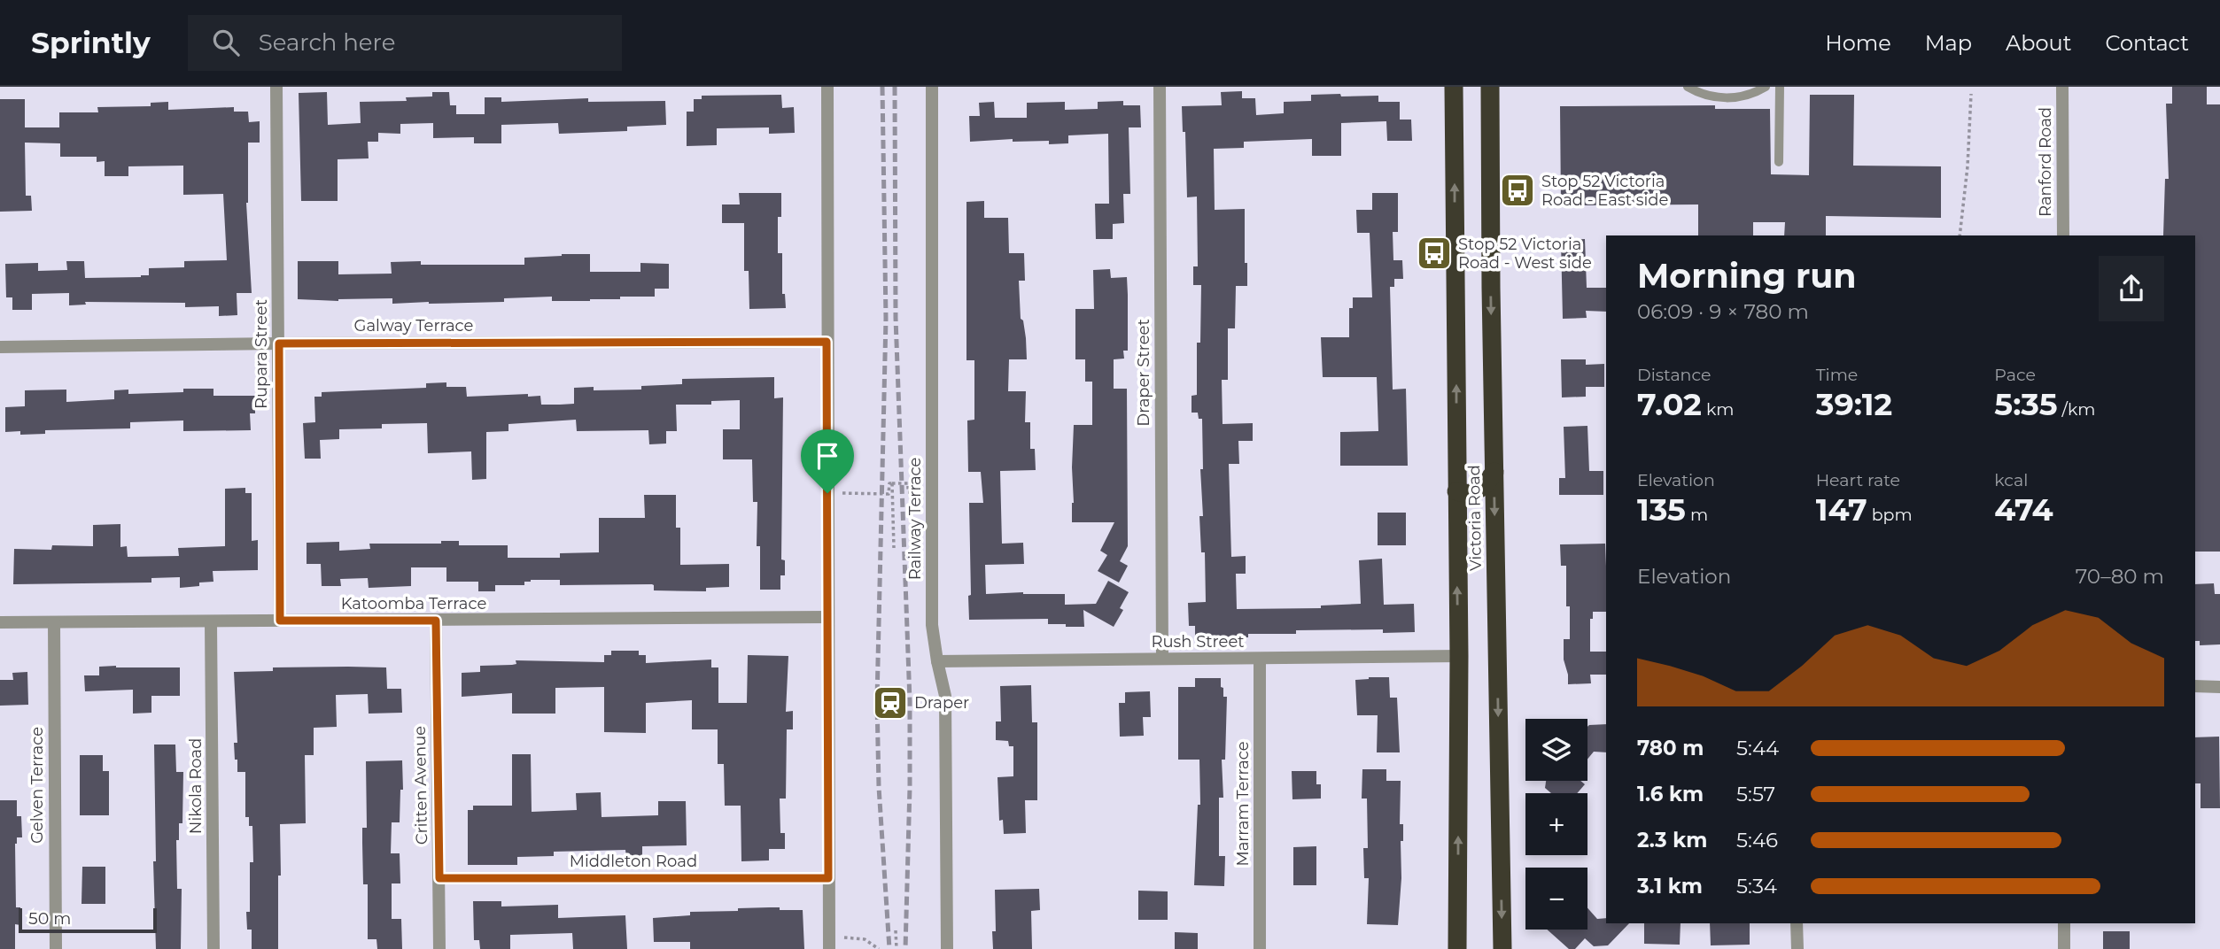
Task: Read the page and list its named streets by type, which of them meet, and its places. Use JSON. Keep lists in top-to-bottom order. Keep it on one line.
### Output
{"streets":{"highway":["Victoria Road"],"street":["Ranford Road","Galway Terrace","Rupara Street","Draper Street","Railway Terrace","Katoomba Terrace","Rush Street","Gelven Terrace","Critten Avenue","Nikola Road","Marram Terrace","Middleton Road"]},"crossings":[["Galway Terrace","Rupara Street"],["Rupara Street","Katoomba Terrace"],["Draper Street","Rush Street"],["Victoria Road","Rush Street"],["Railway Terrace","Rush Street"],["Katoomba Terrace","Gelven Terrace"],["Katoomba Terrace","Critten Avenue"],["Katoomba Terrace","Nikola Road"],["Rush Street","Marram Terrace"],["Critten Avenue","Middleton Road"]],"places":{"bus stop":["Stop 52 Victoria Road - East side","Stop 52 Victoria Road - West side"],"station":["Draper"]},"scale_bar":"50 m","page":{"header":"Sprintly","search":"Search here","nav":["Home","Map","About","Contact"],"heading":["Morning run","06:09 · 9 × 780 m"],"stats":[["Distance","7.02 km"],["Time","39:12"],["Pace","5:35 /km"],["Elevation","135 m"],["Heart rate","147 bpm"],["kcal","474"]],"chart":["Elevation","70–80 m"],"map_buttons":["+","−"],"list":[{"name":"780 m","note":"5:44"},{"name":"1.6 km","note":"5:57"},{"name":"2.3 km","note":"5:46"},{"name":"3.1 km","note":"5:34"}],"scale":"50 m"}}
